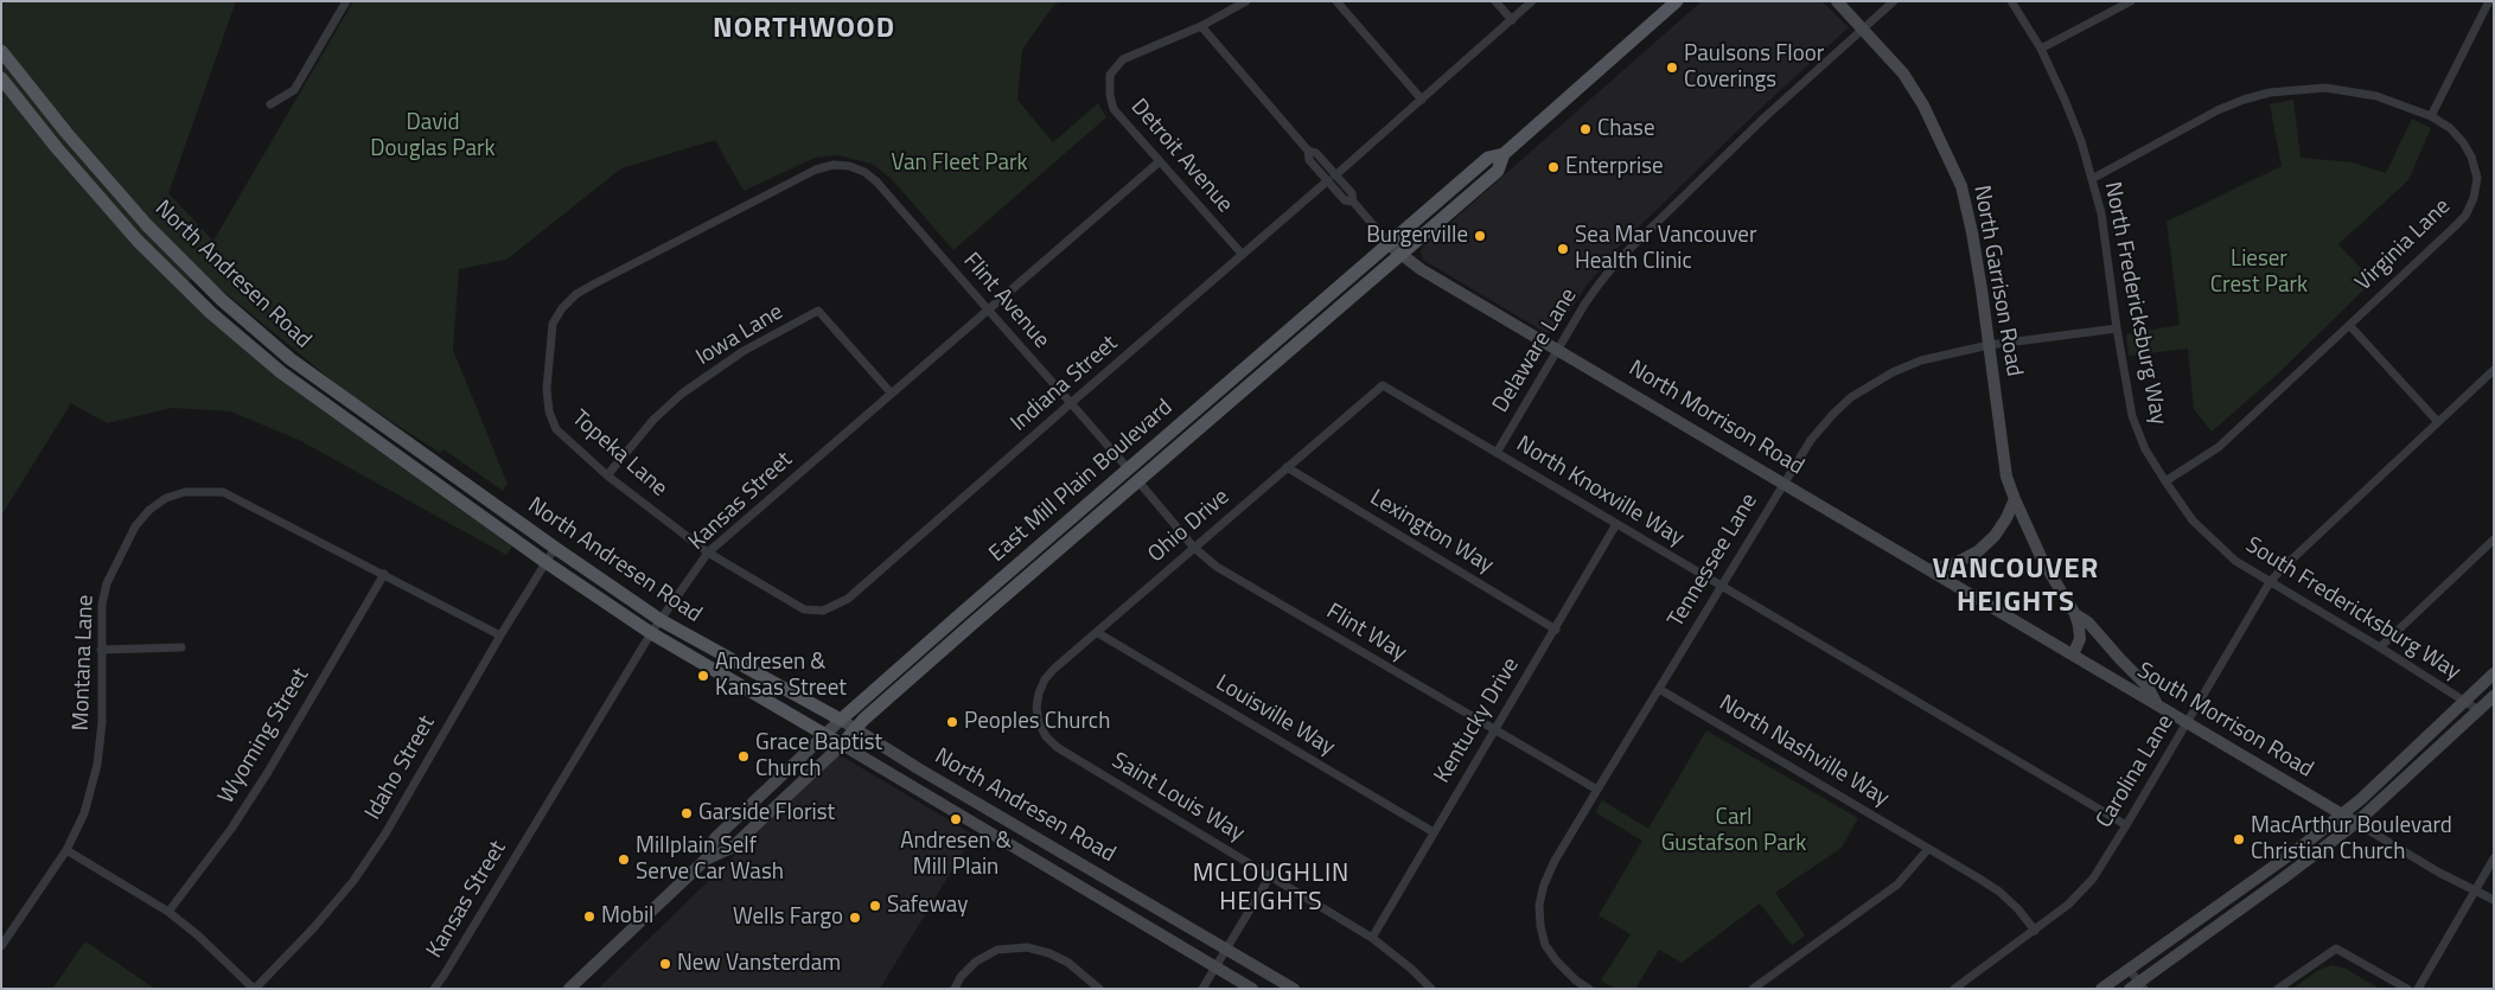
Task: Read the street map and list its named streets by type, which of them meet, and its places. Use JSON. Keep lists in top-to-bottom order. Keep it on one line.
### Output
{"streets":{"main road":["North Andresen Road","East Mill Plain Boulevard"],"street":["Detroit Avenue","Virginia Lane","North Garrison Road","Flint Avenue","North Fredericksburg Way","Iowa Lane","Delaware Lane","Indiana Street","North Morrison Road","Topeka Lane","North Knoxville Way","Kansas Street","Ohio Drive","Lexington Way","Tennessee Lane","South Fredericksburg Way","Flint Way","Montana Lane","Louisville Way","Kentucky Drive","South Morrison Road","Wyoming Street","North Nashville Way","Idaho Street","Carolina Lane","Saint Louis Way"]},"crossings":[["Detroit Avenue","Indiana Street"],["Detroit Avenue","North Morrison Road"],["Detroit Avenue","Kansas Street"],["Virginia Lane","North Fredericksburg Way"],["Virginia Lane","South Fredericksburg Way"],["North Andresen Road","East Mill Plain Boulevard"],["North Andresen Road","Kansas Street"],["North Andresen Road","Idaho Street"],["North Garrison Road","Delaware Lane"],["North Garrison Road","Tennessee Lane"],["Flint Avenue","Indiana Street"],["Flint Avenue","Topeka Lane"],["Flint Avenue","East Mill Plain Boulevard"],["Flint Avenue","Kansas Street"],["North Fredericksburg Way","Tennessee Lane"],["North Fredericksburg Way","South Fredericksburg Way"],["Iowa Lane","Topeka Lane"],["Iowa Lane","Kansas Street"],["Delaware Lane","North Morrison Road"],["Delaware Lane","North Knoxville Way"],["Indiana Street","North Morrison Road"],["Indiana Street","Topeka Lane"],["North Morrison Road","East Mill Plain Boulevard"],["North Morrison Road","Tennessee Lane"],["North Morrison Road","South Morrison Road"],["Topeka Lane","Kansas Street"],["East Mill Plain Boulevard","Flint Way"],["North Knoxville Way","Ohio Drive"],["North Knoxville Way","Tennessee Lane"],["North Knoxville Way","Kentucky Drive"],["North Knoxville Way","Carolina Lane"],["Ohio Drive","Lexington Way"],["Ohio Drive","Flint Way"],["Ohio Drive","Louisville Way"],["Ohio Drive","Saint Louis Way"],["Lexington Way","Kentucky Drive"],["Tennessee Lane","Flint Way"],["Tennessee Lane","North Nashville Way"],["South Fredericksburg Way","Carolina Lane"],["Flint Way","Kentucky Drive"],["Montana Lane","Wyoming Street"],["Montana Lane","Idaho Street"],["Louisville Way","Kentucky Drive"],["Kentucky Drive","Saint Louis Way"],["South Morrison Road","Carolina Lane"],["North Nashville Way","Carolina Lane"]],"districts":["NORTHWOOD","VANCOUVER HEIGHTS","MCLOUGHLIN HEIGHTS"],"parks":["David Douglas Park","Van Fleet Park","Lieser Crest Park","Carl Gustafson Park"],"places":["Paulsons Floor Coverings","Chase","Enterprise","Burgerville","Sea Mar Vancouver Health Clinic","Andresen & Kansas Street","Peoples Church","Grace Baptist Church","Garside Florist","Andresen & Mill Plain","MacArthur Boulevard Christian Church","Millplain Self Serve Car Wash","Safeway","Mobil","Wells Fargo","New Vansterdam"]}
